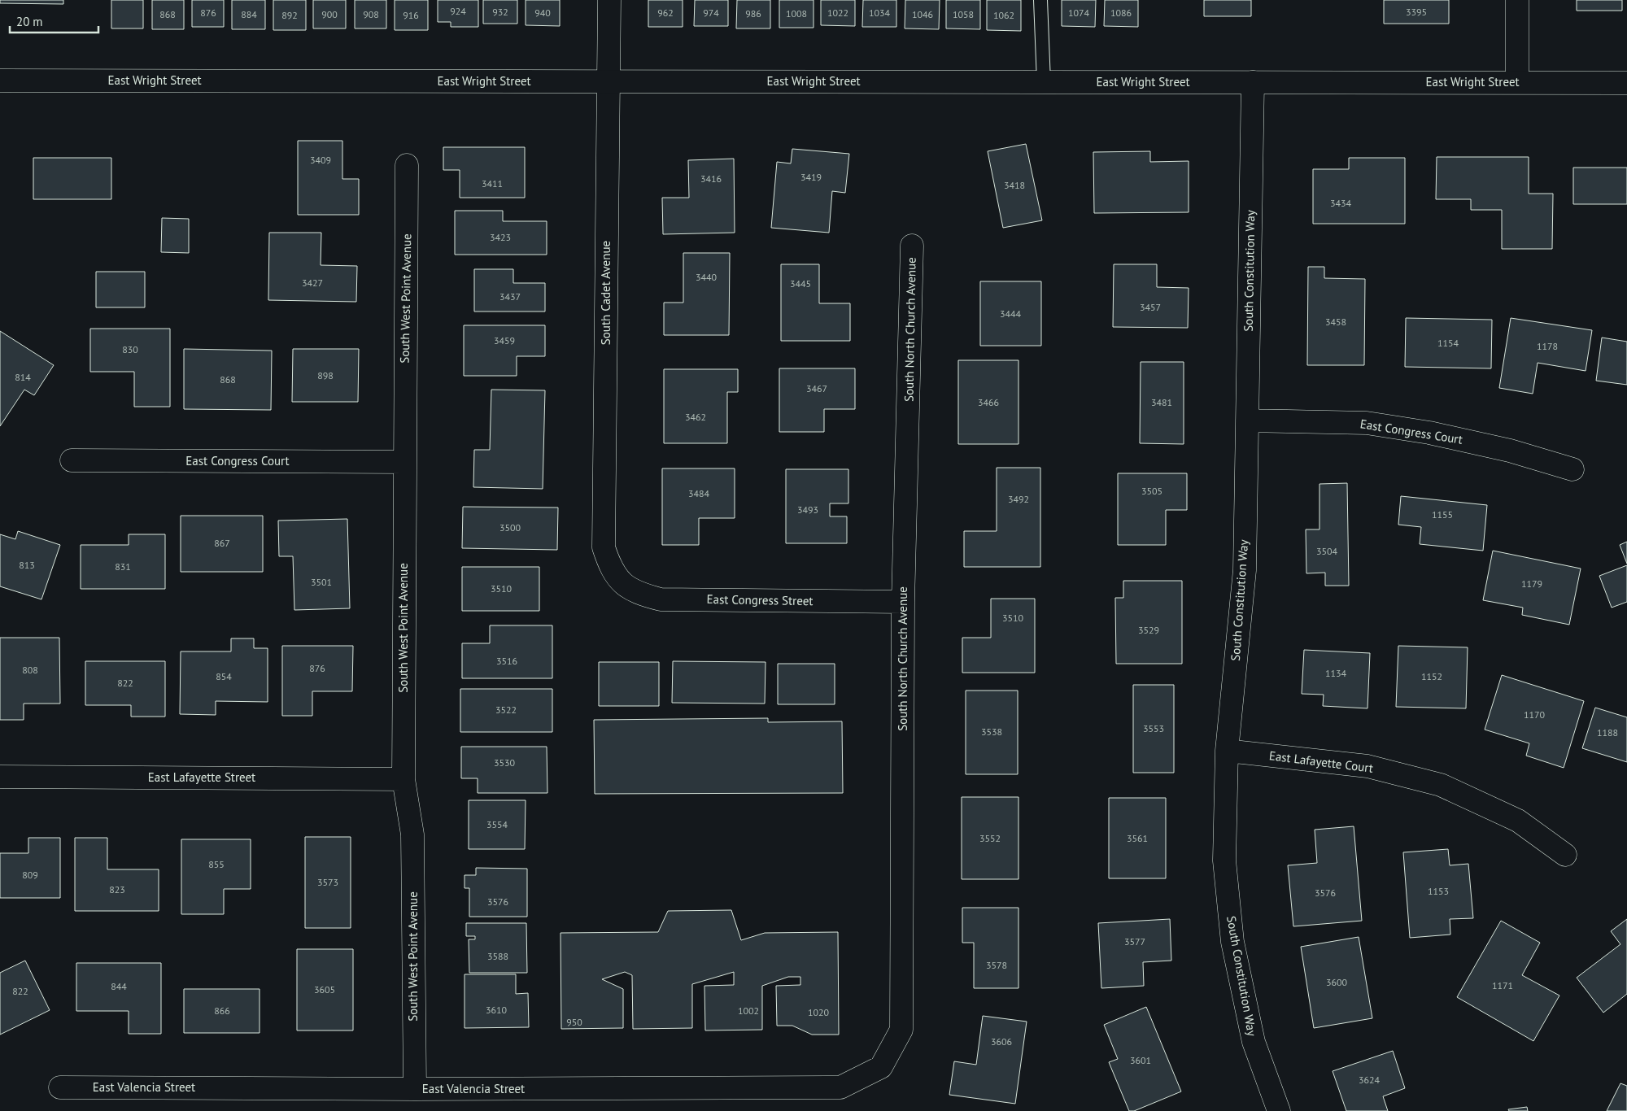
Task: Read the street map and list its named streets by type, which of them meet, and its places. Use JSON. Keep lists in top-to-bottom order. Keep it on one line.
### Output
{"streets":{"street":["East Wright Street","South Constitution Way","South Cadet Avenue","South West Point Avenue","South North Church Avenue","East Congress Court","East Congress Street","East Lafayette Court","East Lafayette Street","East Valencia Street"]},"crossings":[["East Wright Street","South Constitution Way"],["East Wright Street","South Cadet Avenue"],["South Constitution Way","East Congress Court"],["South Constitution Way","East Lafayette Court"],["South Cadet Avenue","East Congress Street"],["South West Point Avenue","East Congress Court"],["South West Point Avenue","East Lafayette Street"],["South West Point Avenue","East Valencia Street"],["South North Church Avenue","East Congress Street"],["South North Church Avenue","East Valencia Street"]],"house_numbers":["924","932","3395","876","940","962","974","1022","1034","1074","1086","986","1008","868","884","900","908","1046","1058","892","916","1062","3409","3419","3416","3411","3418","3434","3423","3440","3427","3445","3437","3457","3444","3458","3459","1154","1178","830","898","814","868","3467","3466","3481","3462","3505","3484","3492","3493","1155","3500","867","3504","813","831","3501","1179","3510","3510","3529","3516","876","808","1134","854","1152","822","3522","1170","3553","3538","1188","3530","3554","3552","3561","855","809","3573","823","1153","3576","3576","3577","3588","3578","3600","1171","844","3605","822","3610","866","1002","1020","950","3606","3601","3624"],"scale_bar":"20 m"}
